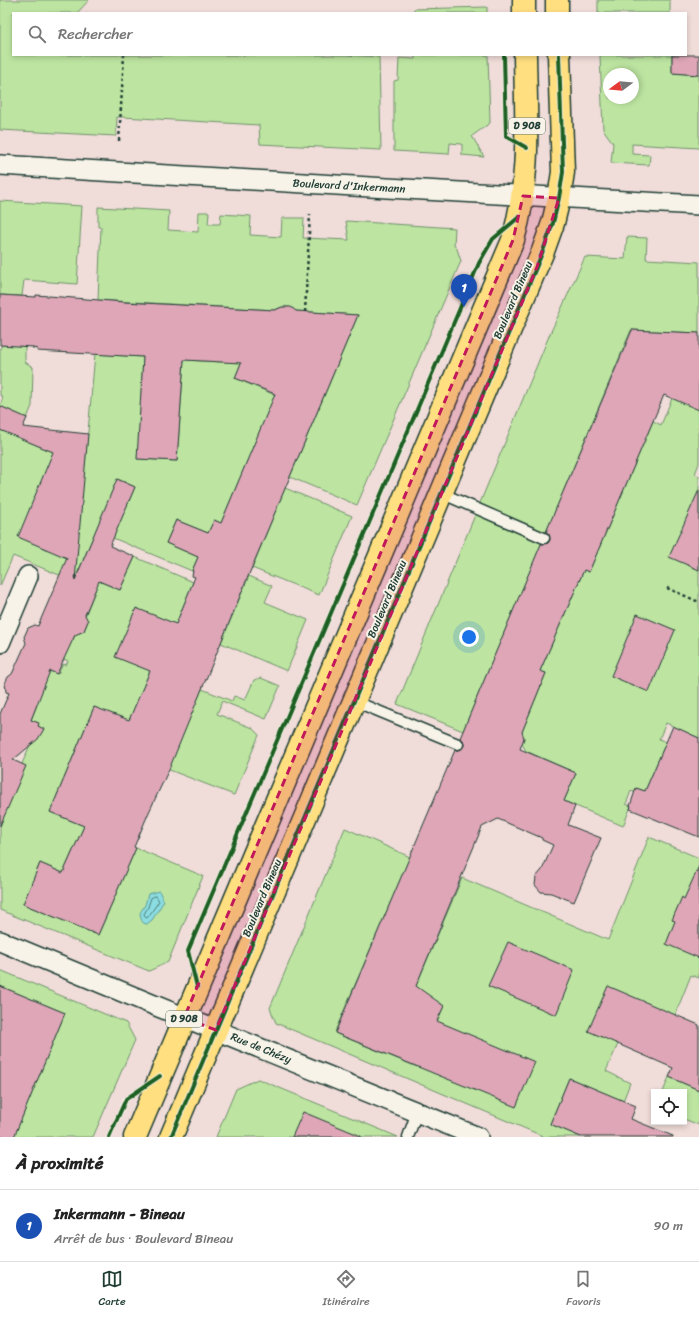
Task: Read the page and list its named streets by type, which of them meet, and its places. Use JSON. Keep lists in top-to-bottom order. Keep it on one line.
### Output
{"streets":{"main road":["D 908","Boulevard Bineau"],"street":["Boulevard d'Inkermann","Rue de Chézy"]},"crossings":[["D 908","Boulevard d'Inkermann"],["D 908","Rue de Chézy"],["Boulevard d'Inkermann","Boulevard Bineau"],["Boulevard Bineau","Rue de Chézy"]],"north":"left","page":{"search":"Rechercher","pins":"1","heading":"À proximité","list":[{"mark":"1","name":"Inkermann - Bineau","note":"Arrêt de bus · Boulevard Bineau","value":"90 m"}],"nav":["Carte","Itinéraire","Favoris"]}}
